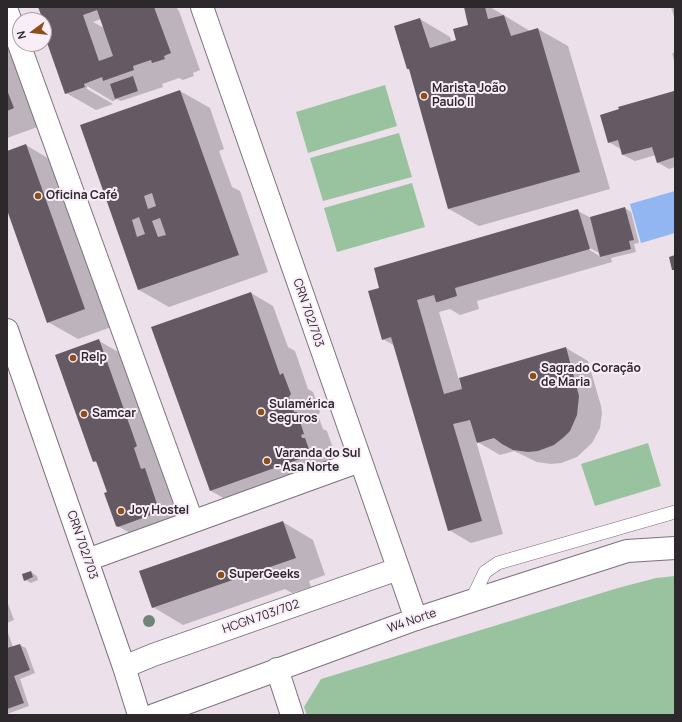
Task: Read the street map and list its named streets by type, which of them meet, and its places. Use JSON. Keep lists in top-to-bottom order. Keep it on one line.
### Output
{"streets":{"street":["CRN 702/703","HCGN 703/702","W4 Norte"]},"crossings":[["CRN 702/703","HCGN 703/702"],["CRN 702/703","W4 Norte"]],"places":["Marista João Paulo II","Oficina Café","Relp","Sagrado Coração de Maria","Sulamérica Seguros","Samcar","Varanda do Sul - Asa Norte","Joy Hostel","SuperGeeks"],"north":"left"}
